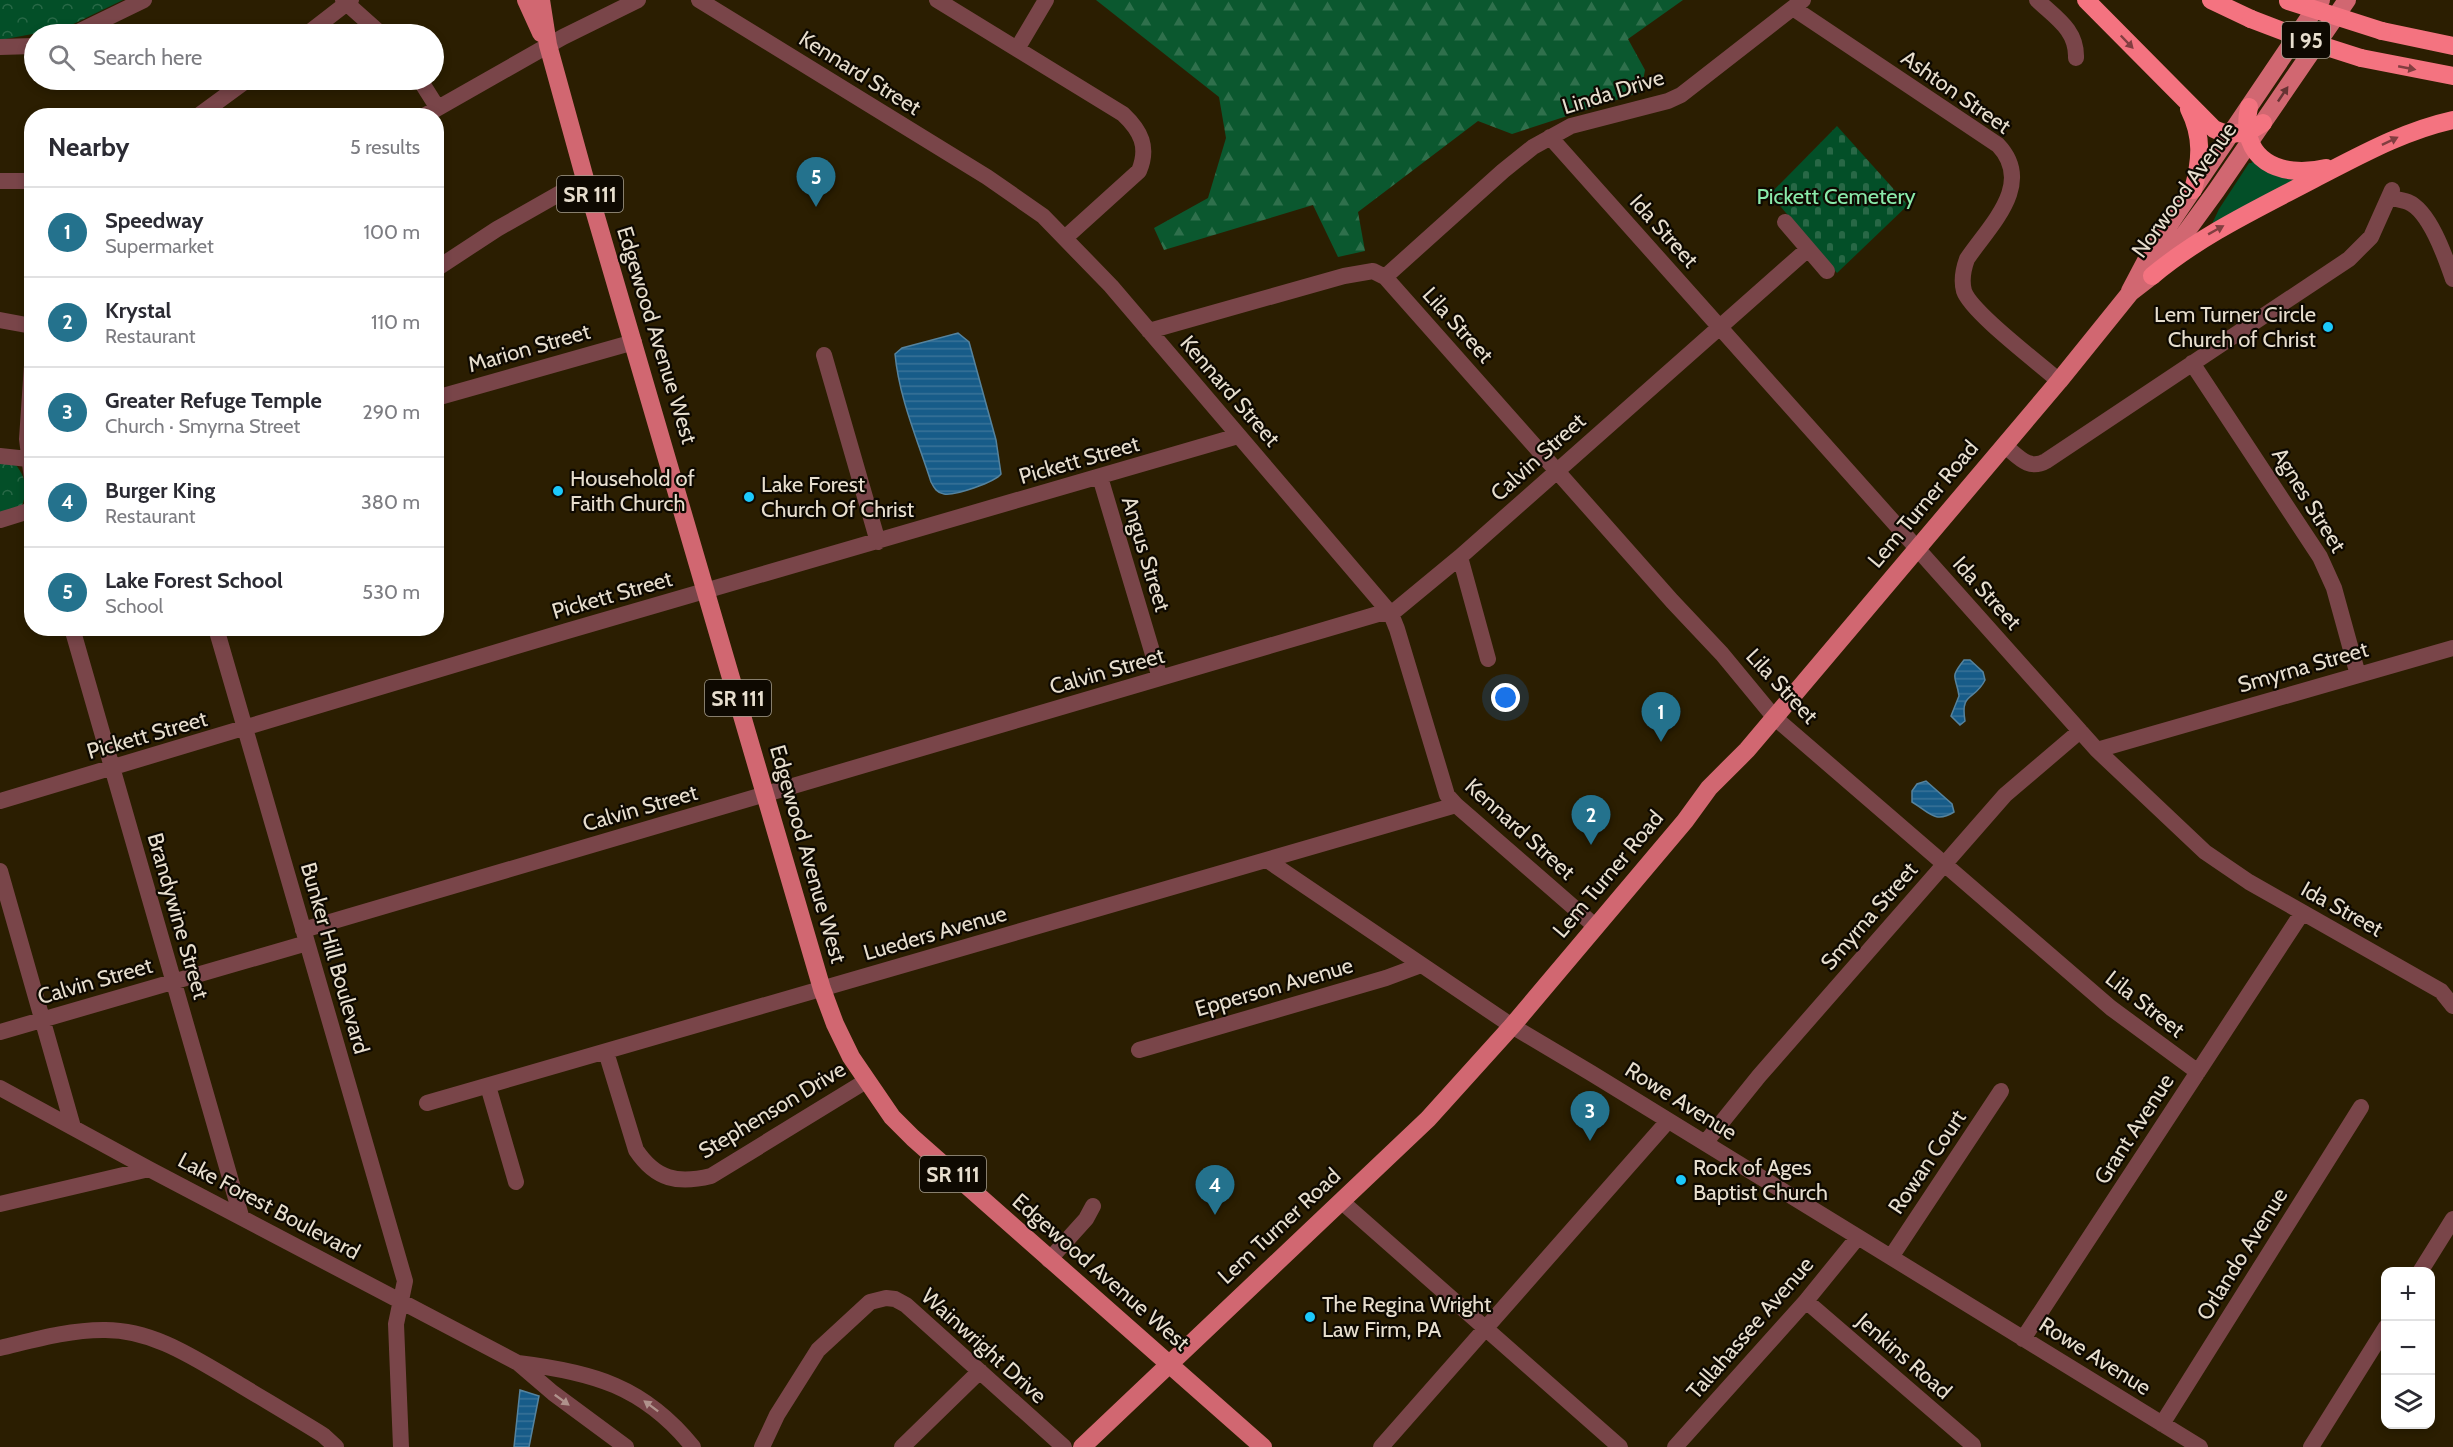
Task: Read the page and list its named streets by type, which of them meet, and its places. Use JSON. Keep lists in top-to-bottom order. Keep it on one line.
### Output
{"streets":{"highway":["I 95"],"main road":["Norwood Avenue","SR 111","Edgewood Avenue West","Lem Turner Road"],"street":["Kennard Street","Linda Drive","Ashton Street","Ida Street","Lila Street","Marion Street","Calvin Street","Pickett Street","Agnes Street","Angus Street","Smyrna Street","Brandywine Street","Lueders Avenue","Bunker Hill Boulevard","Epperson Avenue","Rowe Avenue","Stephenson Drive","Grant Avenue","Rowan Court","Lake Forest Boulevard","Orlando Avenue","Tallahassee Avenue","Wainwright Drive","Jenkins Road"]},"crossings":[["Kennard Street","Calvin Street"],["Kennard Street","Pickett Street"],["Kennard Street","Lem Turner Road"],["Kennard Street","Lueders Avenue"],["Linda Drive","Ashton Street"],["Linda Drive","Ida Street"],["Linda Drive","Lila Street"],["Ashton Street","Lem Turner Road"],["Norwood Avenue","Lem Turner Road"],["Ida Street","Calvin Street"],["Ida Street","Lem Turner Road"],["Ida Street","Smyrna Street"],["Ida Street","Grant Avenue"],["Lila Street","Calvin Street"],["Lila Street","Lem Turner Road"],["Lila Street","Smyrna Street"],["Lila Street","Grant Avenue"],["Edgewood Avenue West","Marion Street"],["Edgewood Avenue West","Calvin Street"],["Edgewood Avenue West","Pickett Street"],["Edgewood Avenue West","Lem Turner Road"],["Edgewood Avenue West","Lueders Avenue"],["Edgewood Avenue West","Stephenson Drive"],["Calvin Street","Angus Street"],["Calvin Street","Brandywine Street"],["Calvin Street","Bunker Hill Boulevard"],["Pickett Street","Angus Street"],["Pickett Street","Brandywine Street"],["Pickett Street","Bunker Hill Boulevard"],["Agnes Street","Smyrna Street"],["Lem Turner Road","Rowe Avenue"],["Smyrna Street","Rowe Avenue"],["Brandywine Street","Lake Forest Boulevard"],["Lueders Avenue","Rowe Avenue"],["Lueders Avenue","Stephenson Drive"],["Bunker Hill Boulevard","Lake Forest Boulevard"],["Epperson Avenue","Rowe Avenue"],["Rowe Avenue","Grant Avenue"],["Rowe Avenue","Rowan Court"],["Rowe Avenue","Orlando Avenue"],["Rowe Avenue","Tallahassee Avenue"],["Tallahassee Avenue","Jenkins Road"]],"parks":["Pickett Cemetery"],"places":["Lem Turner Circle Church of Christ","Household of Faith Church","Lake Forest Church Of Christ","Rock of Ages Baptist Church","The Regina Wright Law Firm, PA"],"page":{"search":"Search here","heading":["Nearby","5 results"],"pins":["5","1","2","3","4"],"list":[{"mark":"1","name":"Speedway","note":"Supermarket","value":"100 m"},{"mark":"2","name":"Krystal","note":"Restaurant","value":"110 m"},{"mark":"3","name":"Greater Refuge Temple","note":"Church · Smyrna Street","value":"290 m"},{"mark":"4","name":"Burger King","note":"Restaurant","value":"380 m"},{"mark":"5","name":"Lake Forest School","note":"School","value":"530 m"}],"map_buttons":["+","−"]}}
